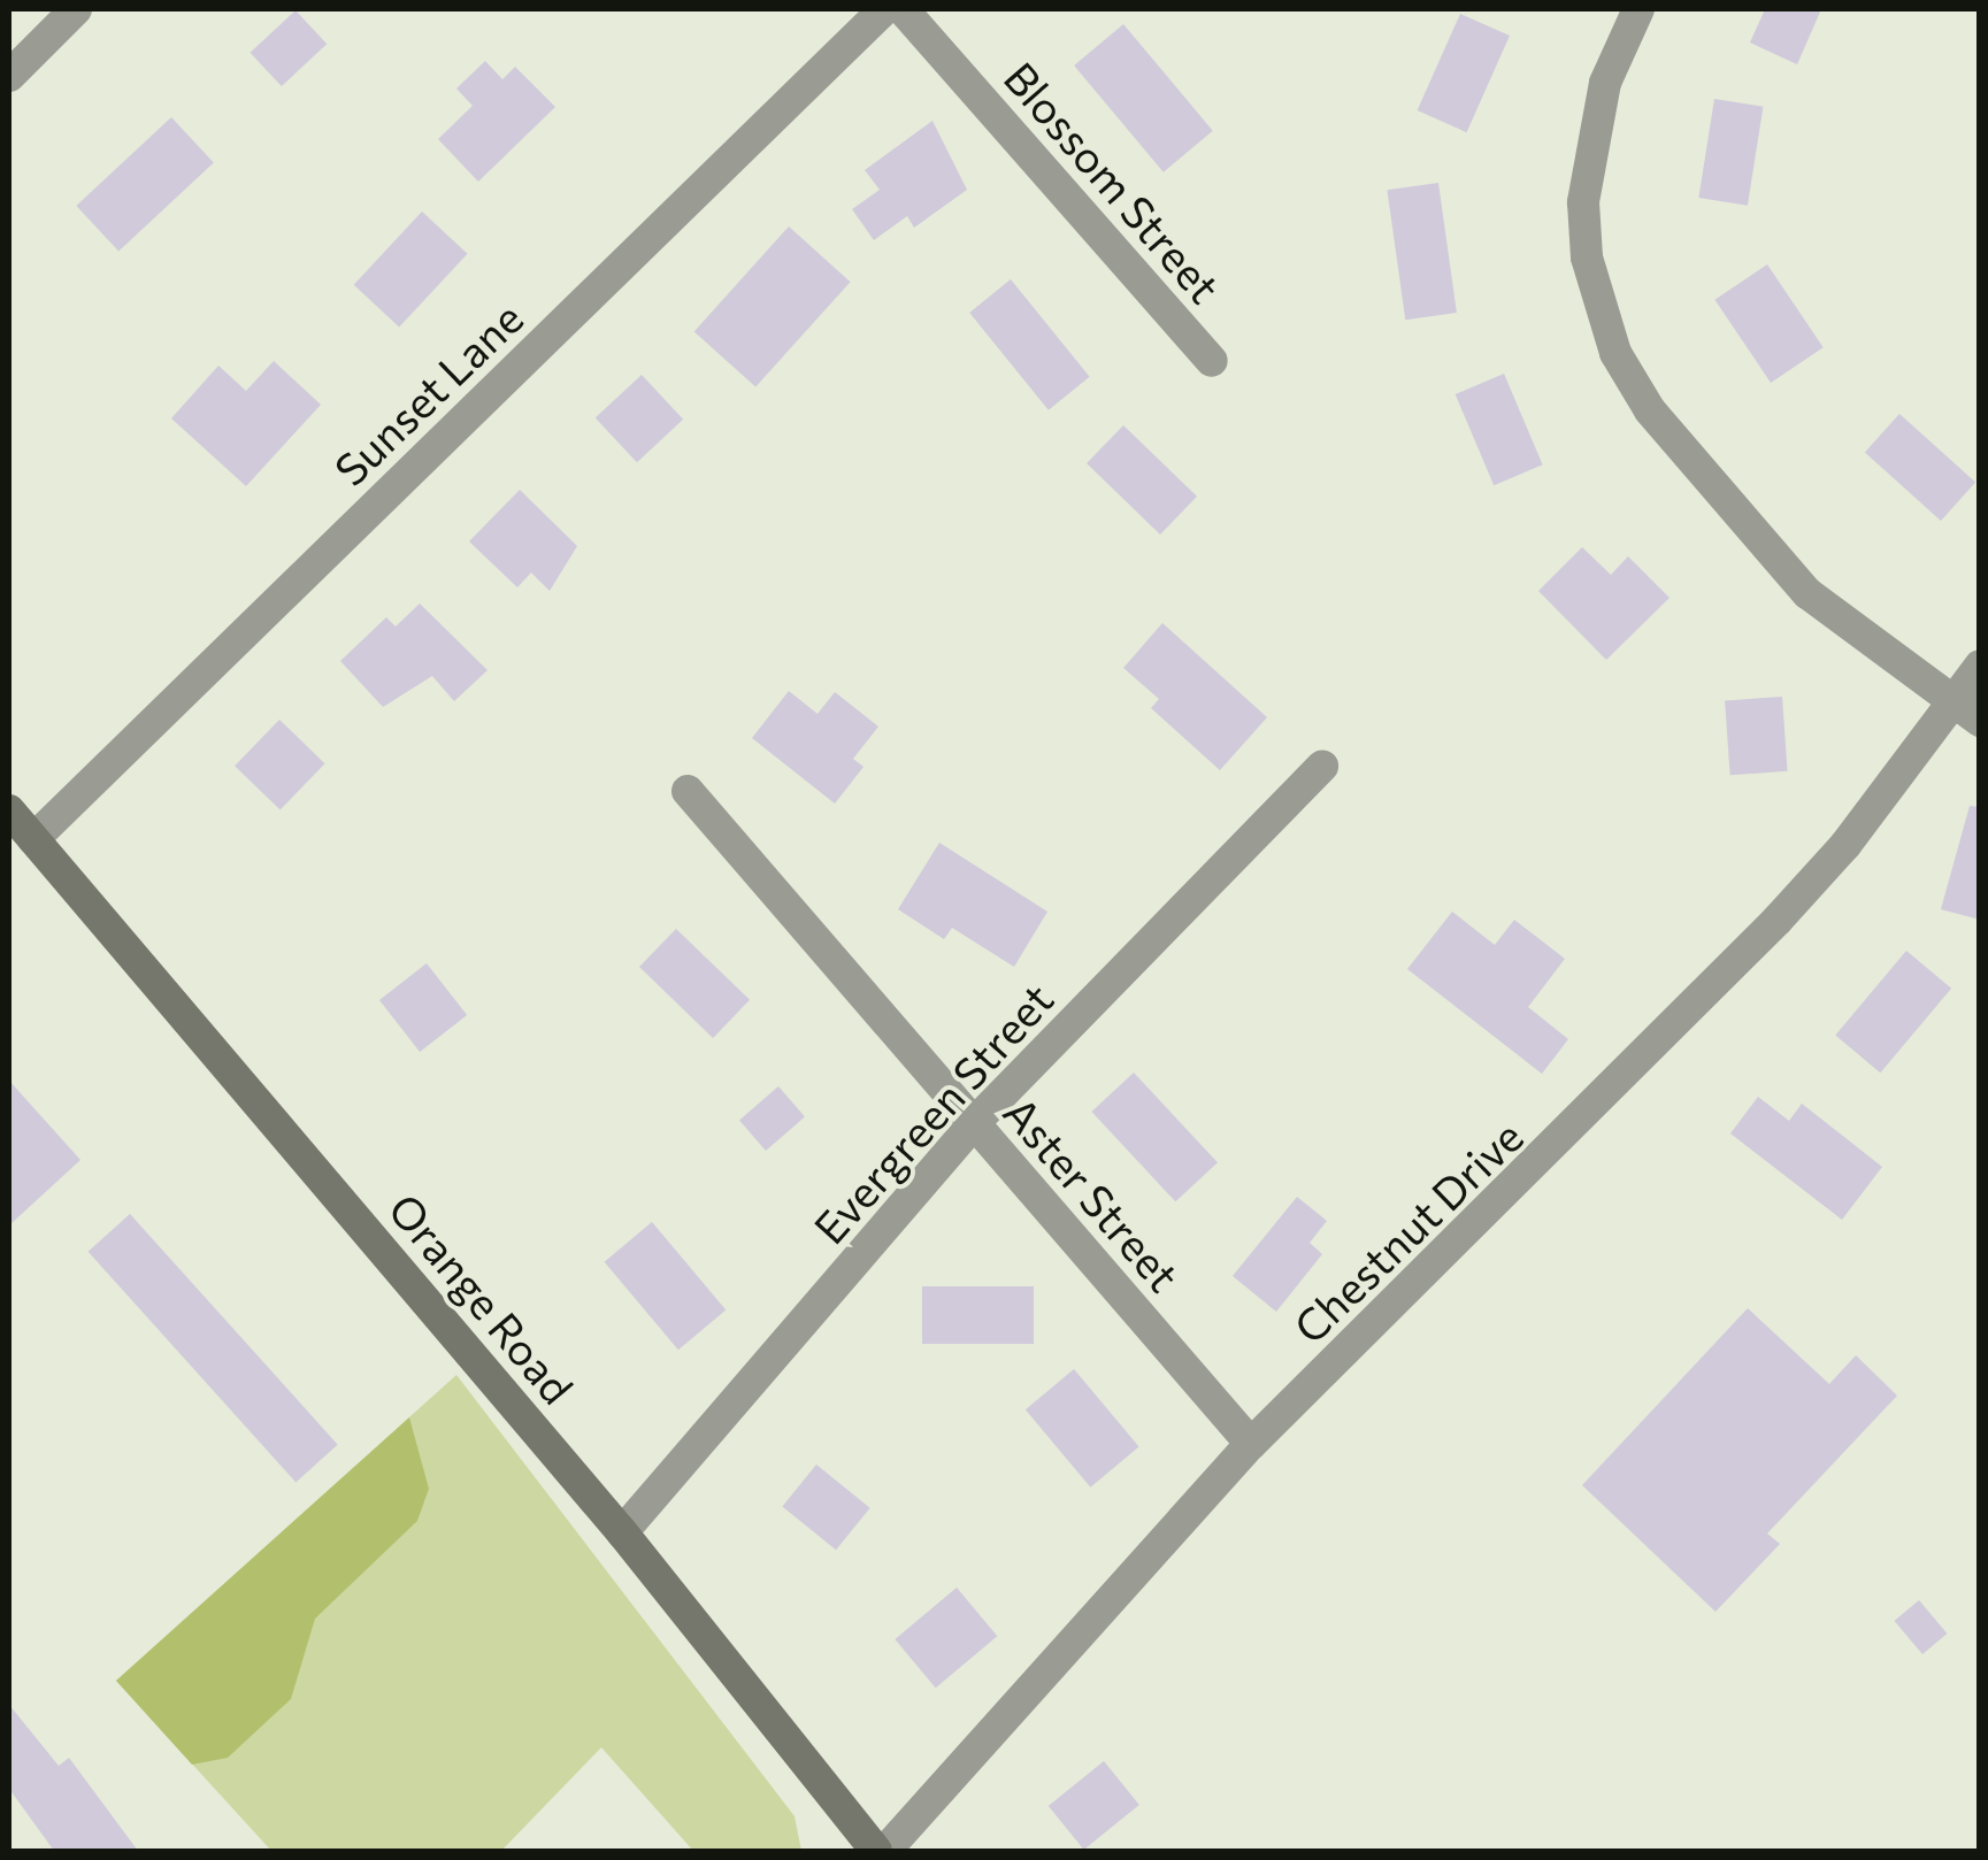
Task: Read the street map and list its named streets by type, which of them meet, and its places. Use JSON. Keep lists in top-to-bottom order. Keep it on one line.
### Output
{"streets":{"main road":["Orange Road"],"street":["Blossom Street","Sunset Lane","Evergreen Street","Aster Street","Chestnut Drive"]},"crossings":[["Sunset Lane","Orange Road"],["Evergreen Street","Aster Street"],["Evergreen Street","Orange Road"],["Aster Street","Chestnut Drive"]]}
